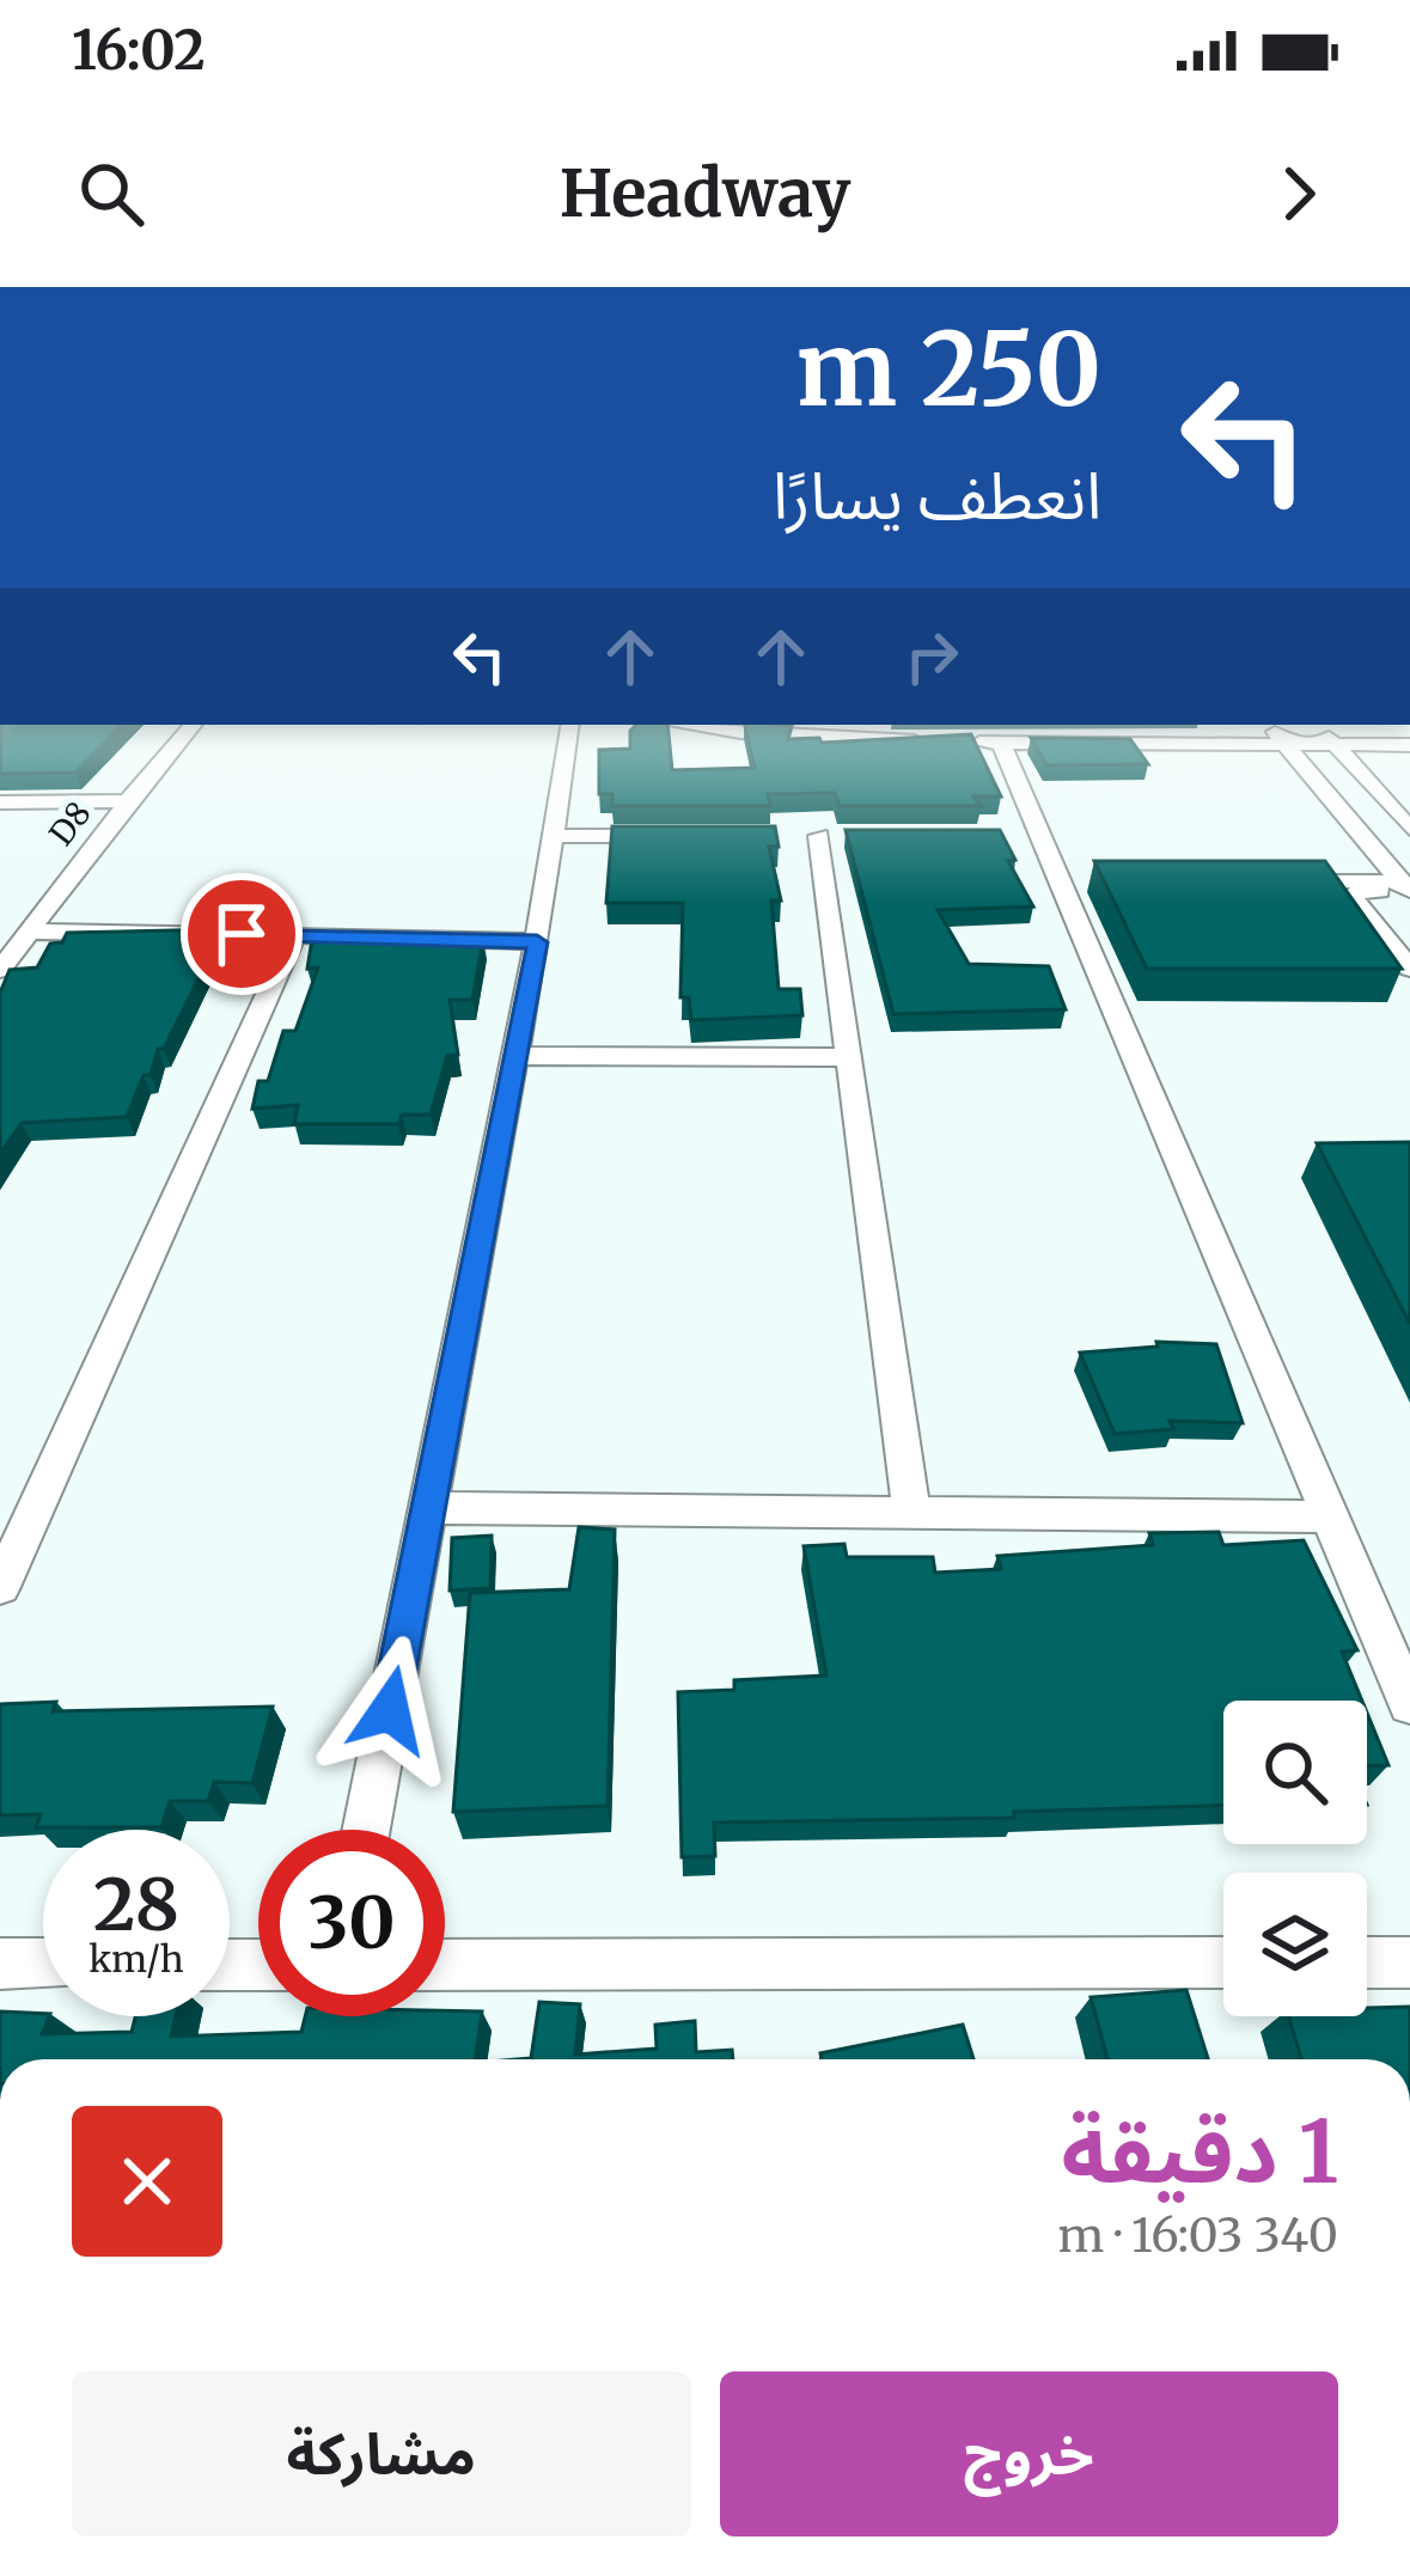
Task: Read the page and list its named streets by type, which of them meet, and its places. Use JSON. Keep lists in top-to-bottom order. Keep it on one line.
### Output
{"streets":{"street":["D8"]},"page":{"status":"16:02","header":"Headway","turn":["250 m","انعطف يسارًا"],"speed":"28 km/h","limit":"30","heading":["1 دقيقة","340 m · 16:03"],"buttons":["خروج","مشاركة"]}}
